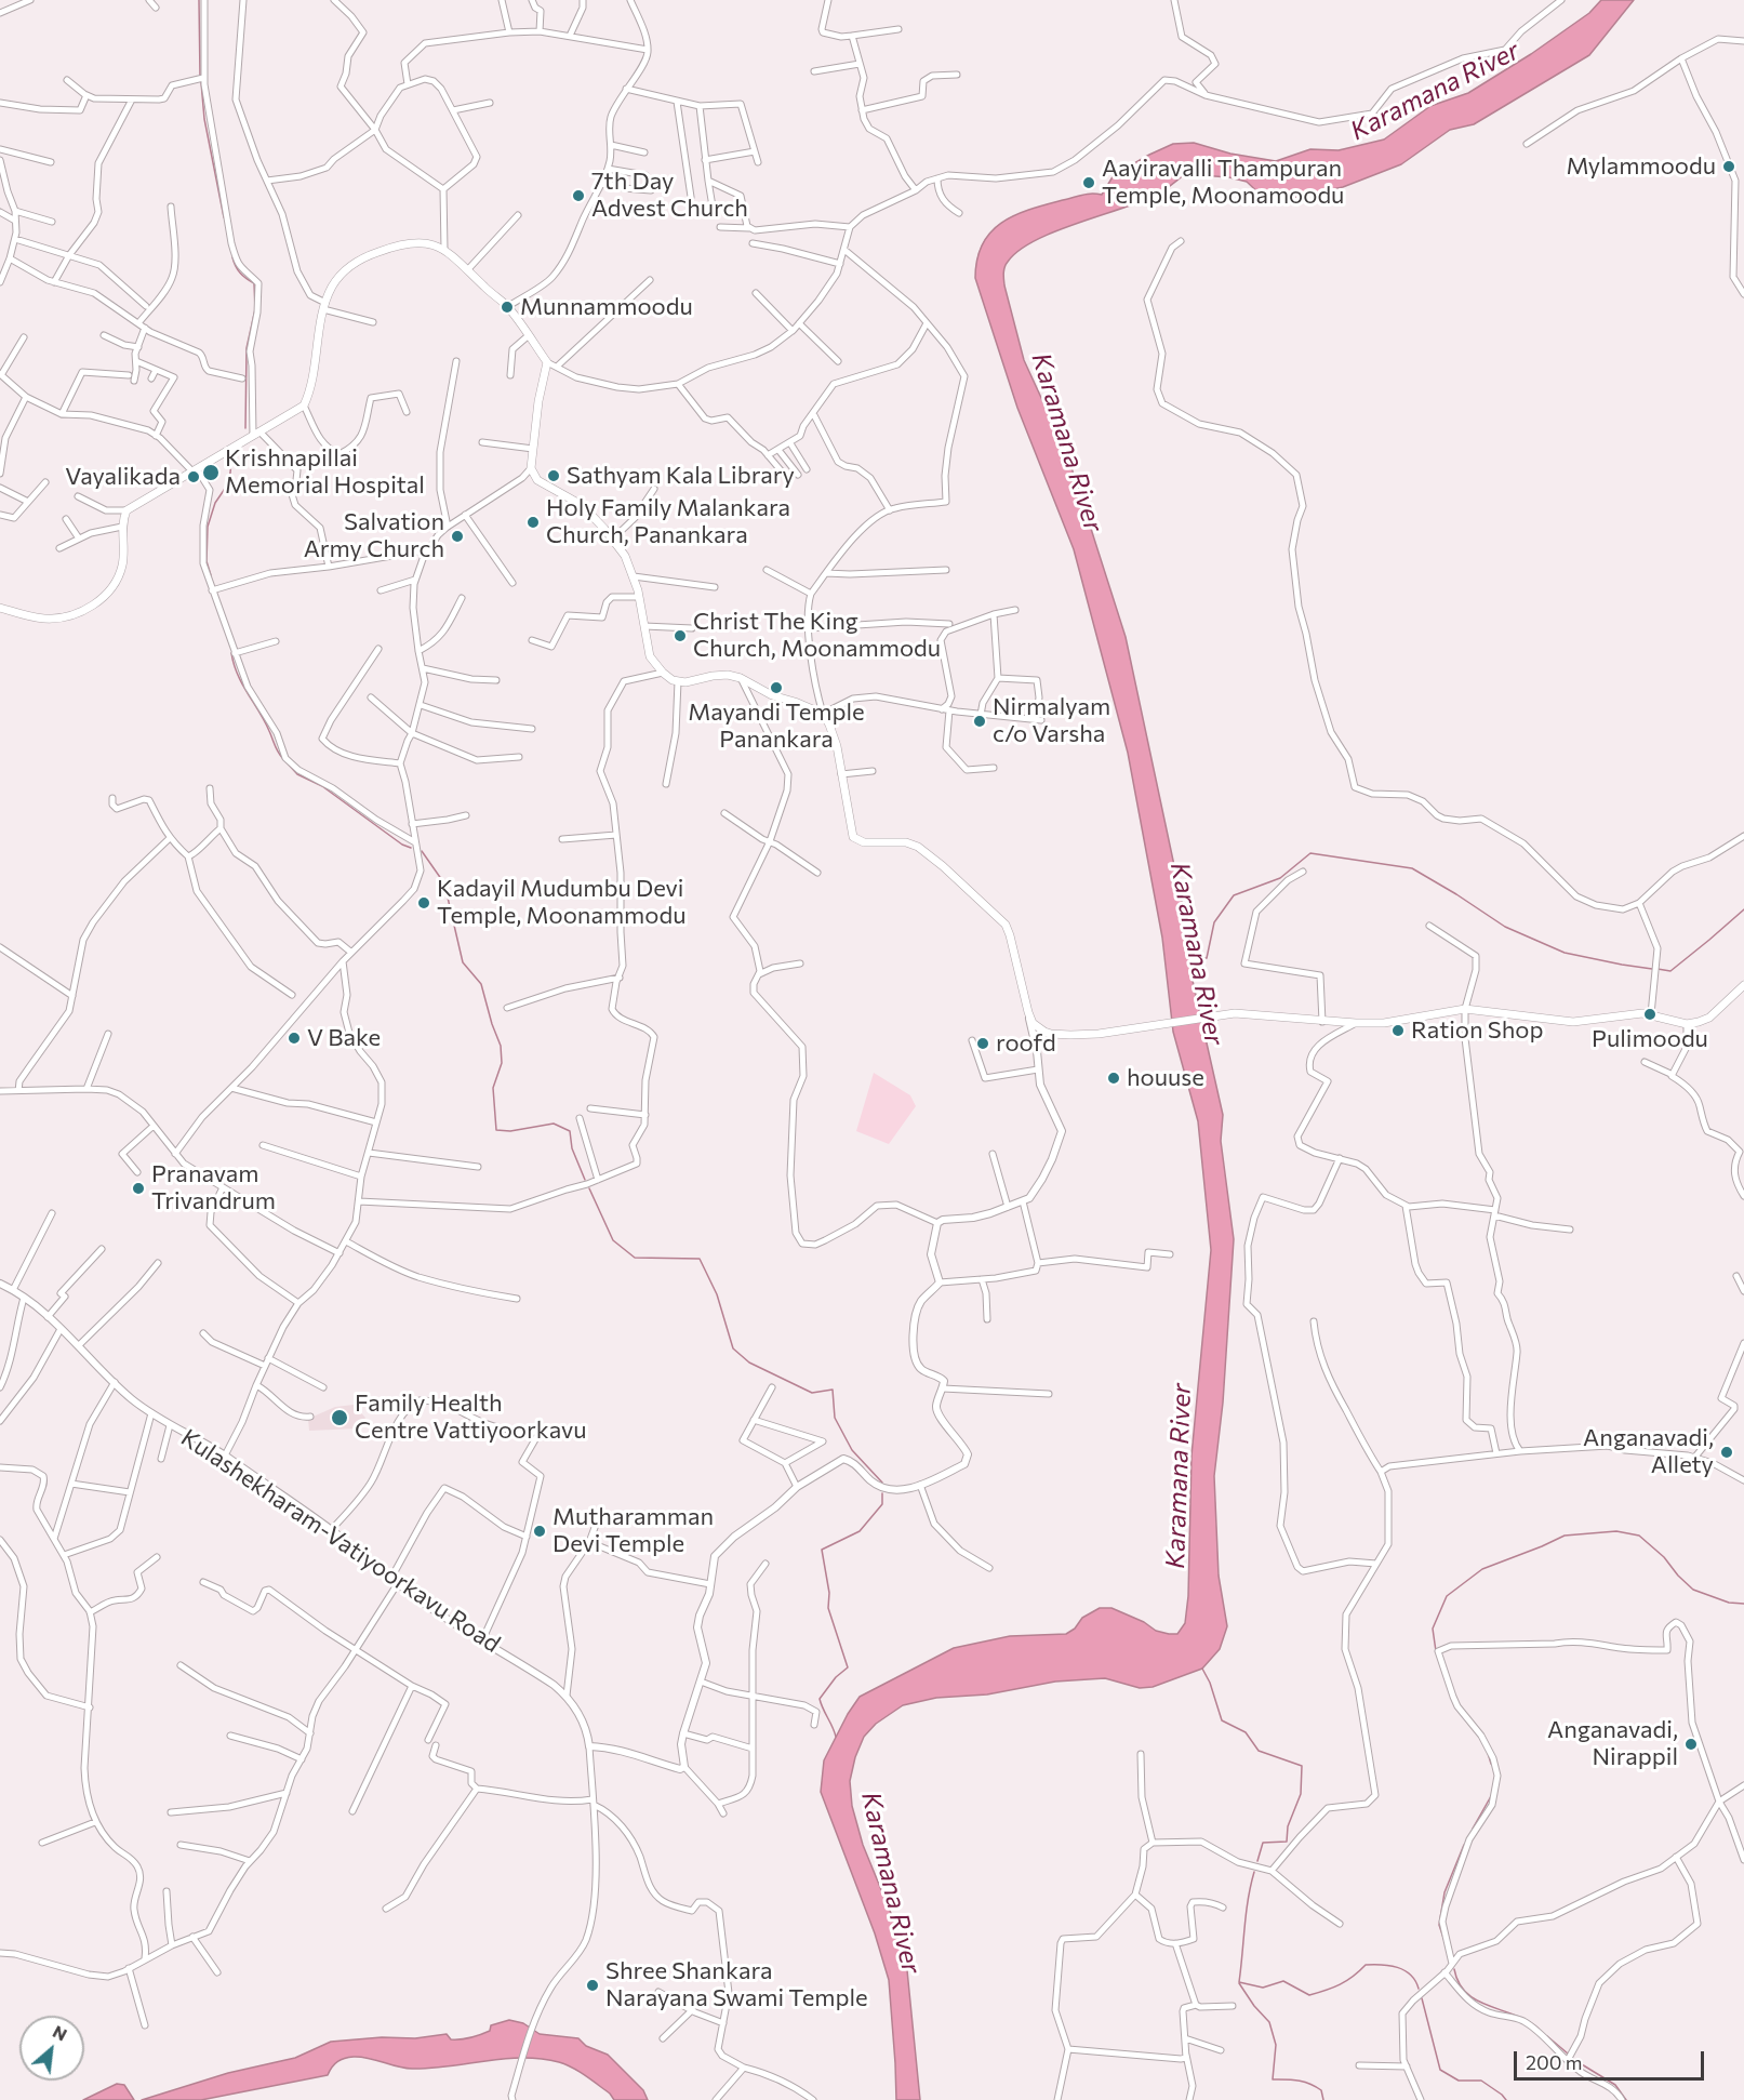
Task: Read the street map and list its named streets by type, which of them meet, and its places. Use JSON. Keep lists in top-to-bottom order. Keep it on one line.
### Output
{"streets":{"street":["Kulashekharam-Vatiyoorkavu Road"]},"water":["Karamana River"],"places":["Mylammoodu","Aayiravalli Thampuran Temple, Moonamoodu","7th Day Advest Church","Munnammoodu","Krishnapillai Memorial Hospital","Sathyam Kala Library","Vayalikada","Holy Family Malankara Church, Panankara","Salvation Army Church","Christ The King Church, Moonammodu","Mayandi Temple Panankara","Nirmalyam c/o Varsha","Kadayil Mudumbu Devi Temple, Moonammodu","Pulimoodu","Ration Shop","V Bake","roofd","houuse","Pranavam Trivandrum","Family Health Centre Vattiyoorkavu","Anganavadi, Allety","Mutharamman Devi Temple","Anganavadi, Nirappil","Shree Shankara Narayana Swami Temple"],"scale_bar":"200 m","north":"top right"}
